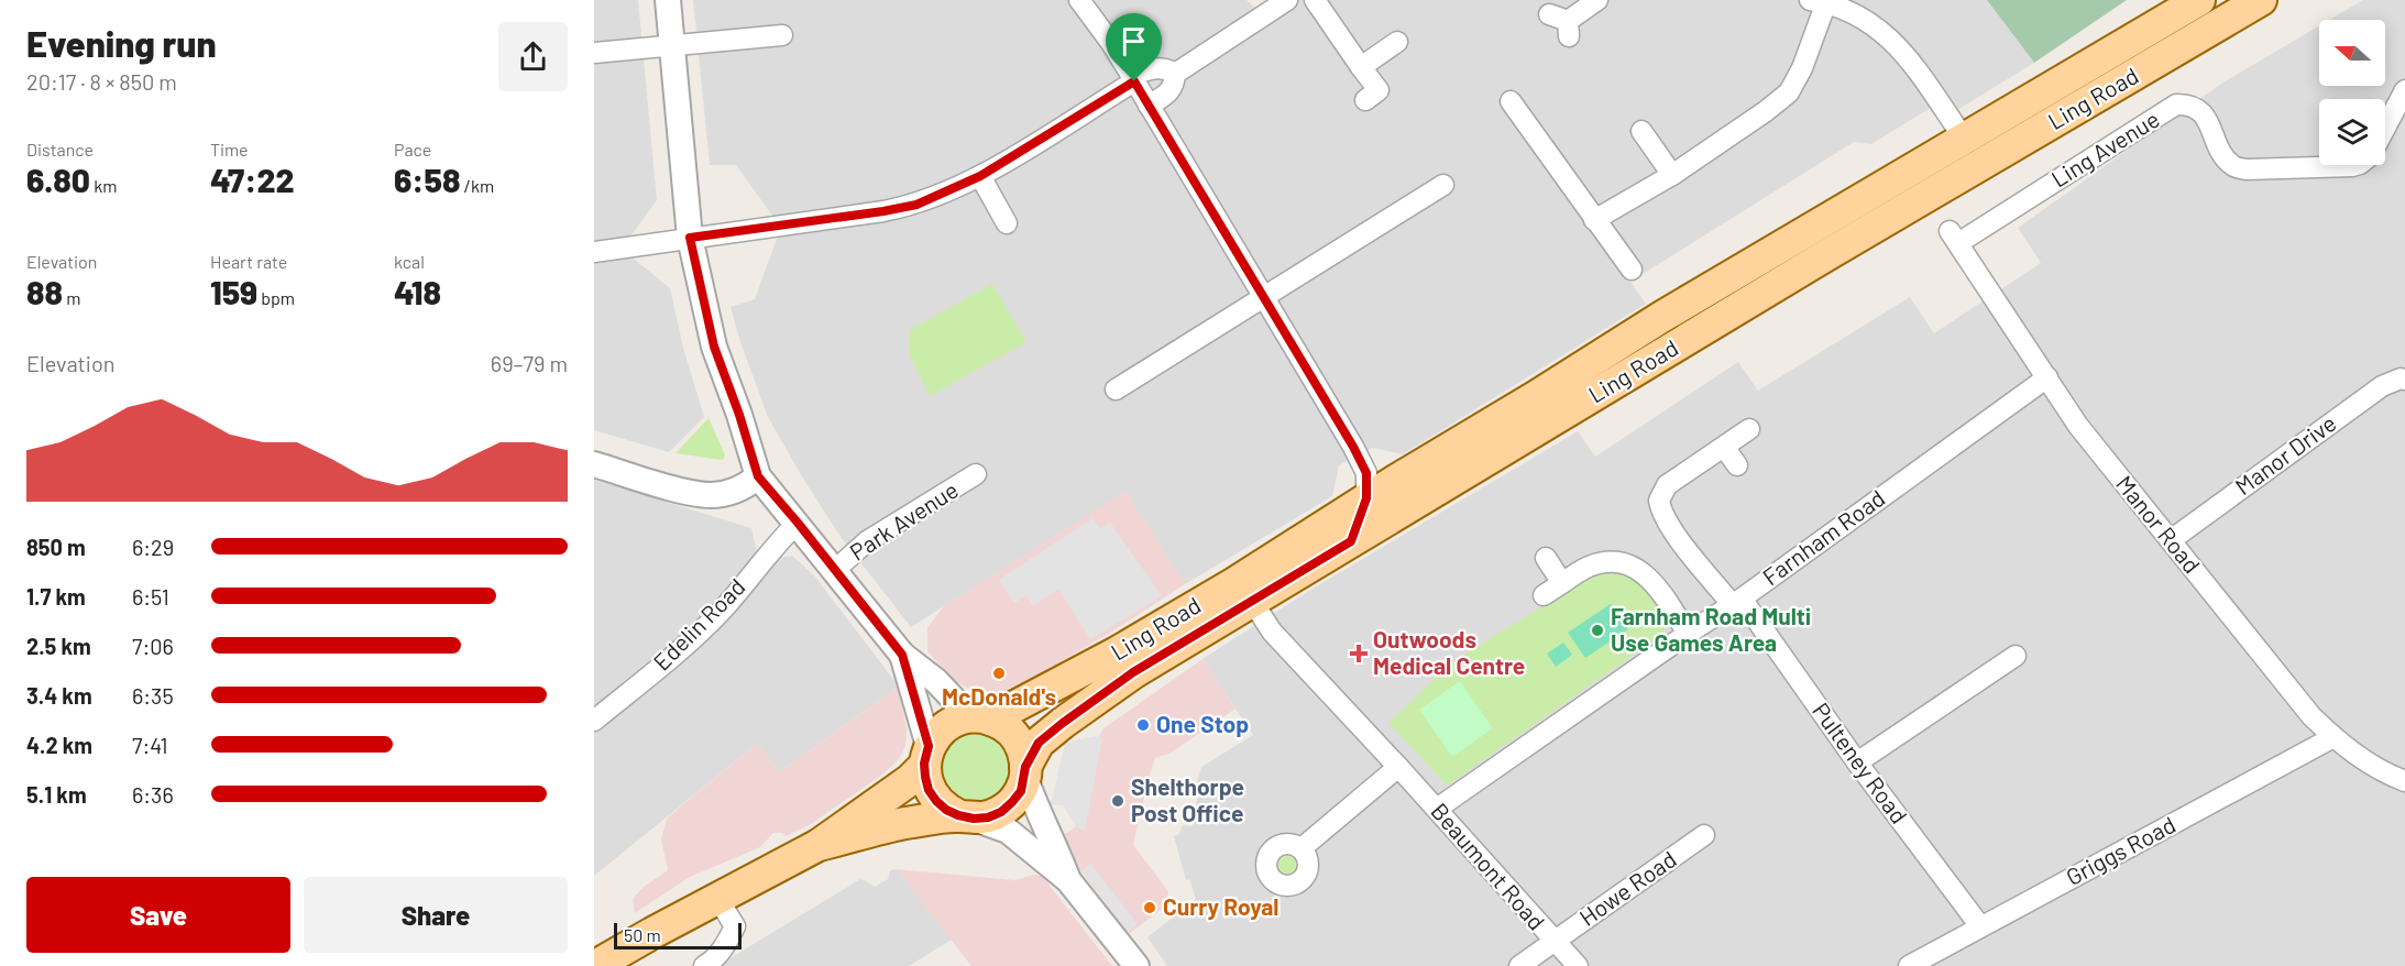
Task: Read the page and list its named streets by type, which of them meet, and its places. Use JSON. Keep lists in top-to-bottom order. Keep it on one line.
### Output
{"streets":{"main road":["Ling Road"],"street":["Ling Avenue","Manor Drive","Park Avenue","Manor Road","Farnham Road","Edelin Road","Pulteney Road","Griggs Road","Beaumont Road","Howe Road"]},"crossings":[["Ling Road","Beaumont Road"],["Ling Avenue","Manor Road"],["Manor Drive","Manor Road"],["Manor Road","Farnham Road"],["Manor Road","Griggs Road"],["Farnham Road","Pulteney Road"],["Farnham Road","Beaumont Road"],["Pulteney Road","Griggs Road"],["Beaumont Road","Howe Road"]],"places":{"other":["Farnham Road Multi Use Games Area","McDonald's","One Stop","Shelthorpe Post Office","Curry Royal"],"health":["Outwoods Medical Centre"]},"scale_bar":"50 m","north":"left","page":{"heading":["Evening run","20:17 · 8 × 850 m"],"stats":[["Distance","6.80 km"],["Time","47:22"],["Pace","6:58 /km"],["Elevation","88 m"],["Heart rate","159 bpm"],["kcal","418"]],"chart":["Elevation","69–79 m"],"list":[{"name":"850 m","note":"6:29"},{"name":"1.7 km","note":"6:51"},{"name":"2.5 km","note":"7:06"},{"name":"3.4 km","note":"6:35"},{"name":"4.2 km","note":"7:41"},{"name":"5.1 km","note":"6:36"}],"buttons":["Save","Share"],"scale":"50 m"}}
